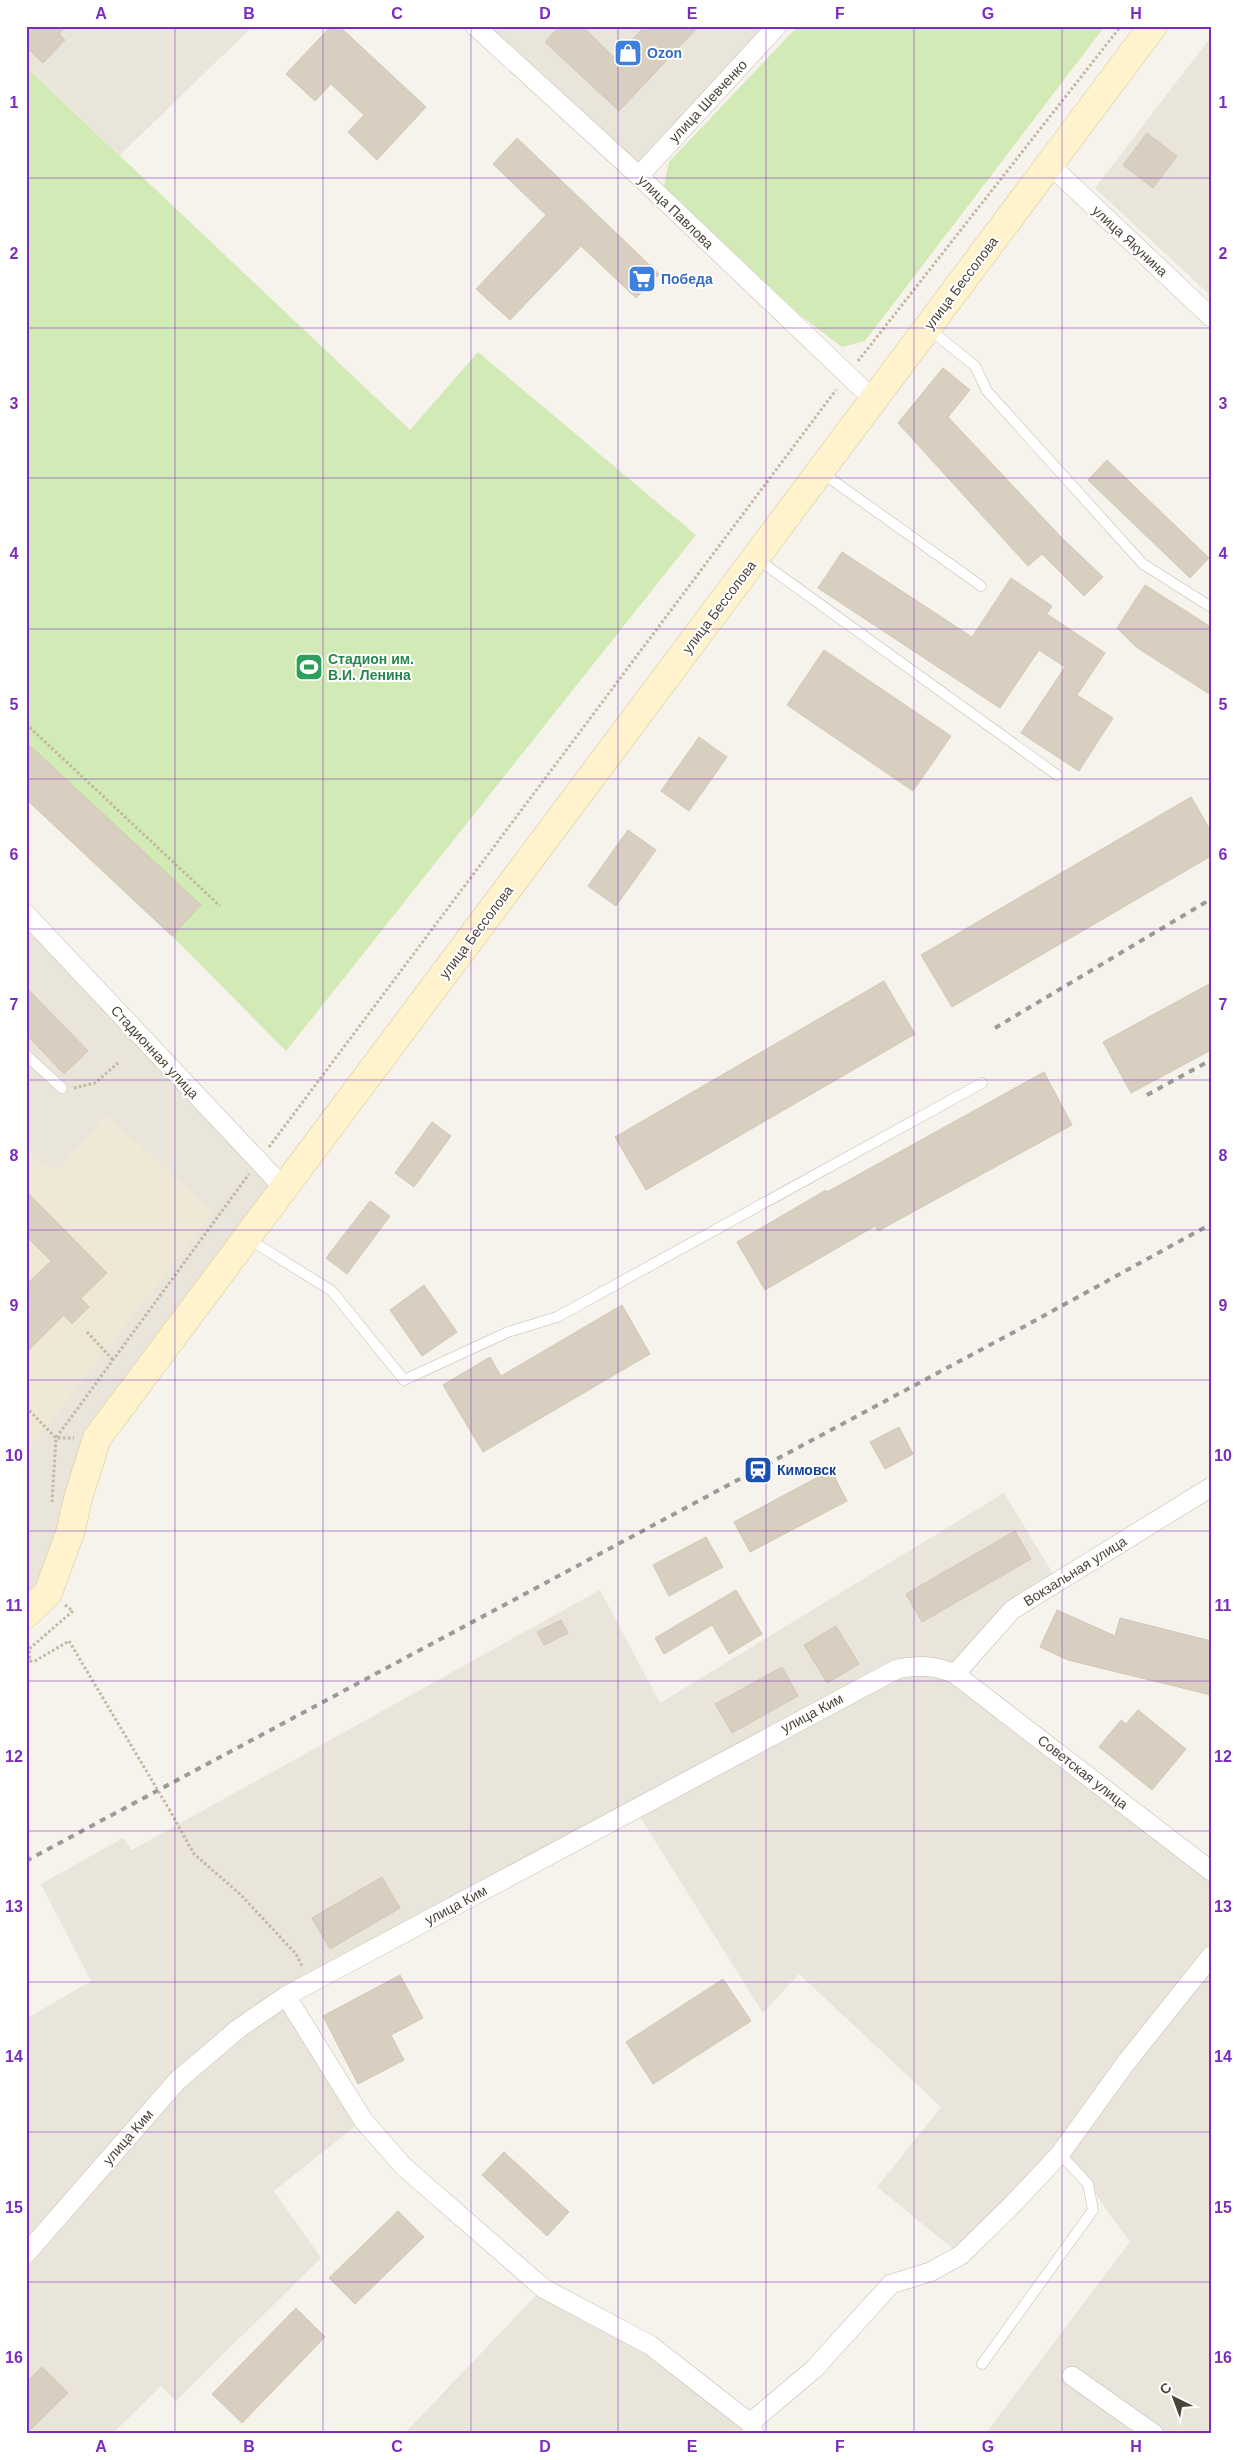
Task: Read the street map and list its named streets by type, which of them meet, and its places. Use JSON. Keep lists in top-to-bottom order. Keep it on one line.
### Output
{"streets":{"main road":["улица Бессолова"],"street":["улица Шевченко","улица Павлова","улица Якунина","Стадионная улица","Вокзальная улица","улица Ким","Советская улица"]},"crossings":[["улица Шевченко","улица Павлова"],["улица Павлова","улица Бессолова"],["улица Якунина","улица Бессолова"],["улица Бессолова","Стадионная улица"],["Вокзальная улица","улица Ким"],["Вокзальная улица","Советская улица"],["улица Ким","Советская улица"]],"places":{"shop":["Ozon"],"supermarket":["Победа"],"sports":["Стадион им. В.И. Ленина"],"station":["Кимовск"]},"north":"top left","grid":{"columns":["A","B","C","D","E","F","G","H"],"rows":["1","2","3","4","5","6","7","8","9","10","11","12","13","14","15","16"]}}
